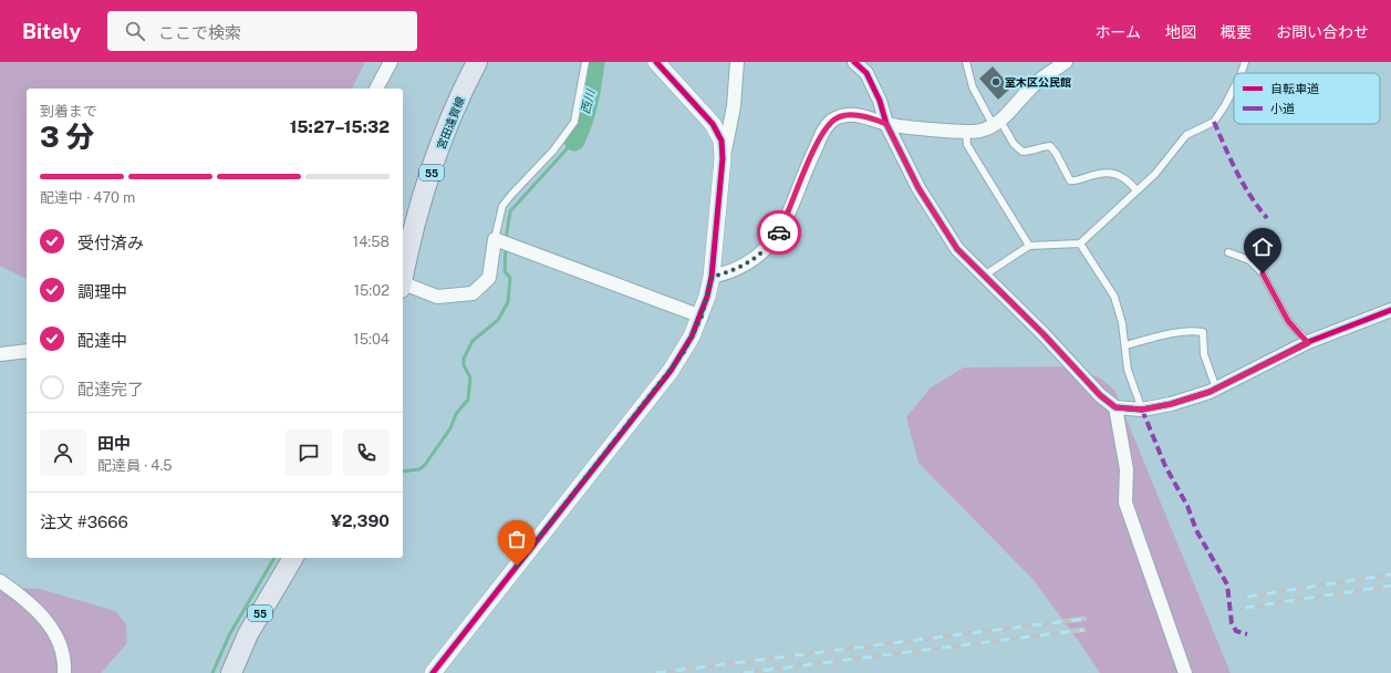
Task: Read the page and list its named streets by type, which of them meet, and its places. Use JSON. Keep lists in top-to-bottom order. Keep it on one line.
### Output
{"streets":{"main road":["宮田遠賀線","55"]},"water":["西川"],"places":["室木区公民館"],"legend":["自転車道","小道"],"page":{"header":"Bitely","search":"ここで検索","nav":["ホーム","地図","概要","お問い合わせ"],"heading":["3 分","到着まで","15:27–15:32"],"panel":["田中","配達員 · 4.5","注文 #3666","¥2,390"],"bar":"配達中 · 470 m","list":[["受付済み","14:58"],["調理中","15:02"],["配達中","15:04"],"配達完了"]}}
